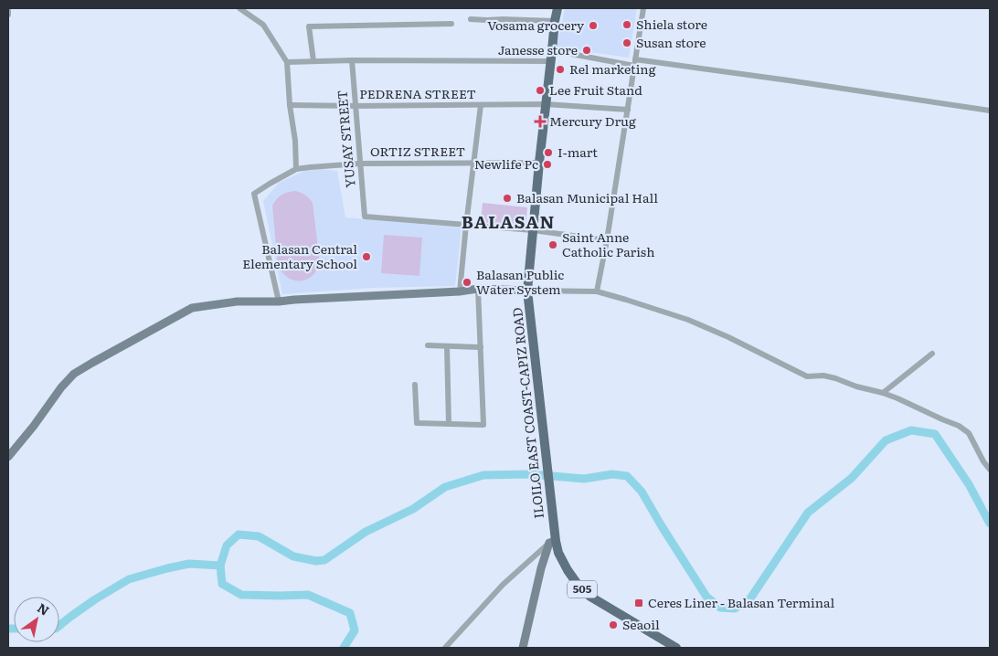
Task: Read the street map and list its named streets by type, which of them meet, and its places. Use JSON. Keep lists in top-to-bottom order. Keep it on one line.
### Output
{"streets":{"main road":["ILOILO EAST COAST-CAPIZ ROAD","505"],"street":["PEDRENA STREET","YUSAY STREET","ORTIZ STREET"]},"crossings":[["PEDRENA STREET","YUSAY STREET"],["PEDRENA STREET","ILOILO EAST COAST-CAPIZ ROAD"],["YUSAY STREET","ORTIZ STREET"],["ORTIZ STREET","ILOILO EAST COAST-CAPIZ ROAD"]],"districts":["BALASAN"],"places":{"other":["Shiela store","Vosama grocery","Susan store","Janesse store","Rel marketing","Lee Fruit Stand","I-mart","Newlife Pc","Balasan Municipal Hall","Saint Anne Catholic Parish","Balasan Central Elementary School","Balasan Public Water System","Seaoil"],"health":["Mercury Drug"],"transit":["Ceres Liner - Balasan Terminal"]},"north":"top right"}
